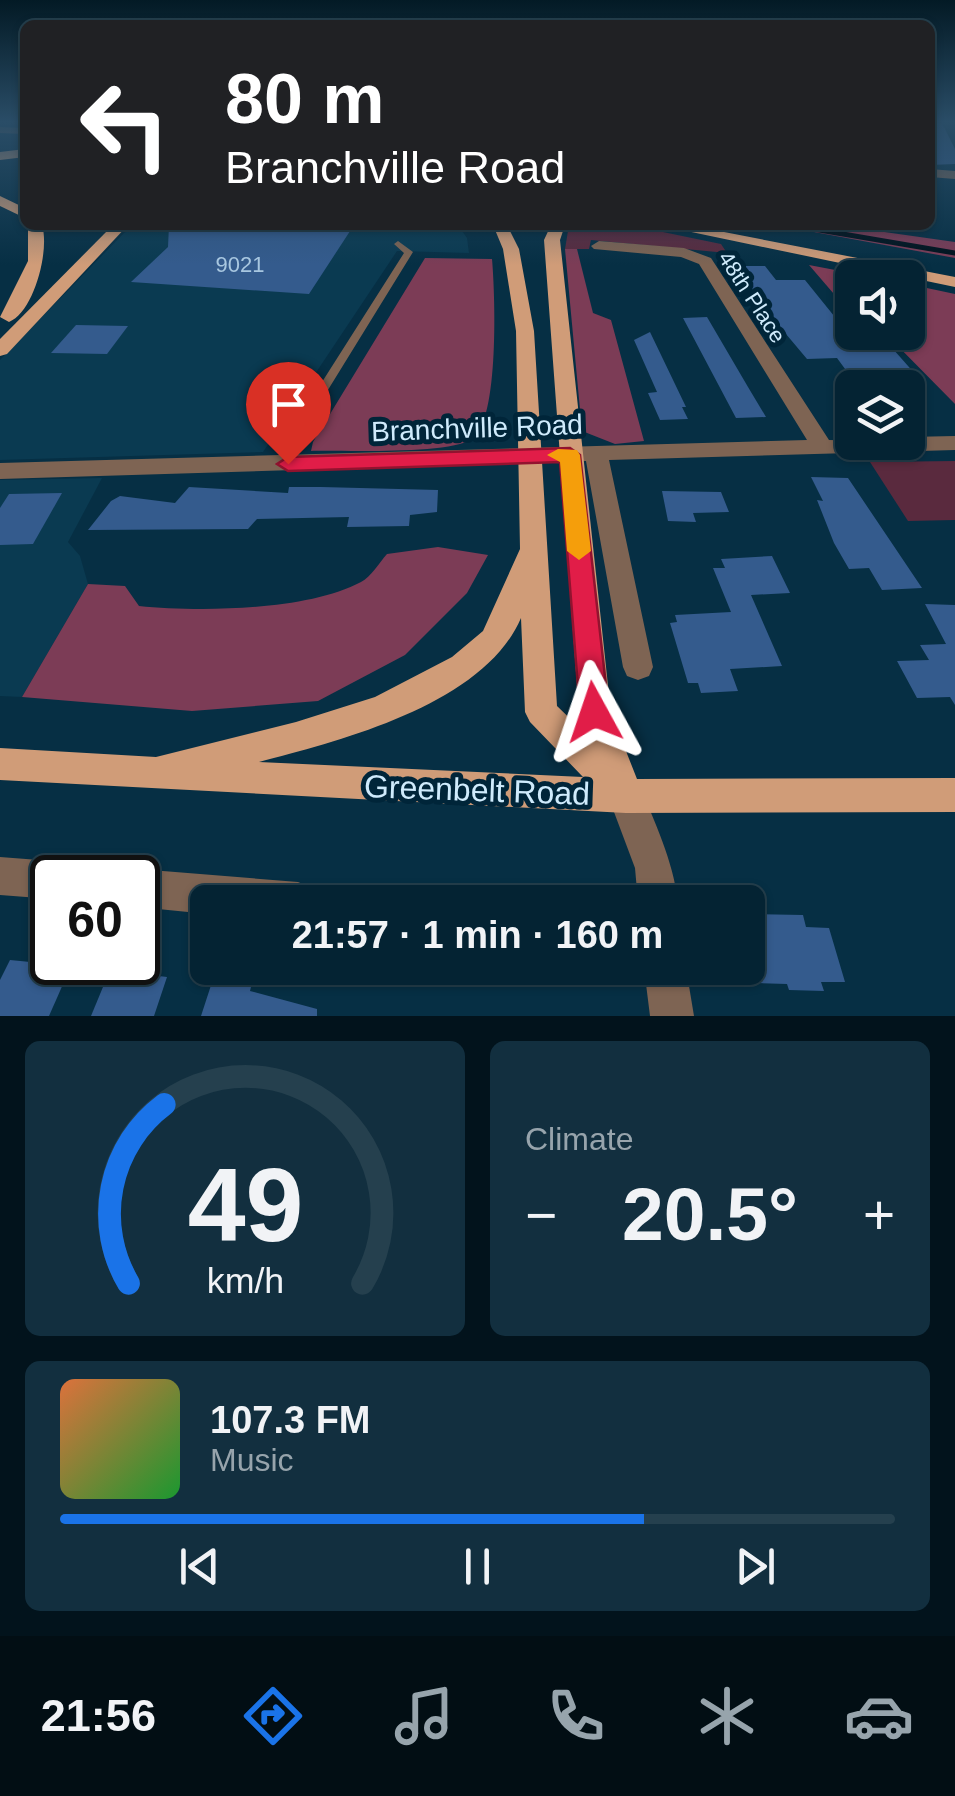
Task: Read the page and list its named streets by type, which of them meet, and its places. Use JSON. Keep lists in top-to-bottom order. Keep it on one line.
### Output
{"streets":{"main road":["Greenbelt Road"],"street":["48th Place","Branchville Road"]},"crossings":[["48th Place","Branchville Road"]],"house_numbers":["9021"],"page":{"turn":["80 m","Branchville Road"],"limit":"60","trip":"21:57 · 1 min · 160 m","tile":"Climate","heat":["−","20.5°","+"],"song":["107.3 FM","Music"],"tabs":"21:56","gauge":["49","km/h"]}}
